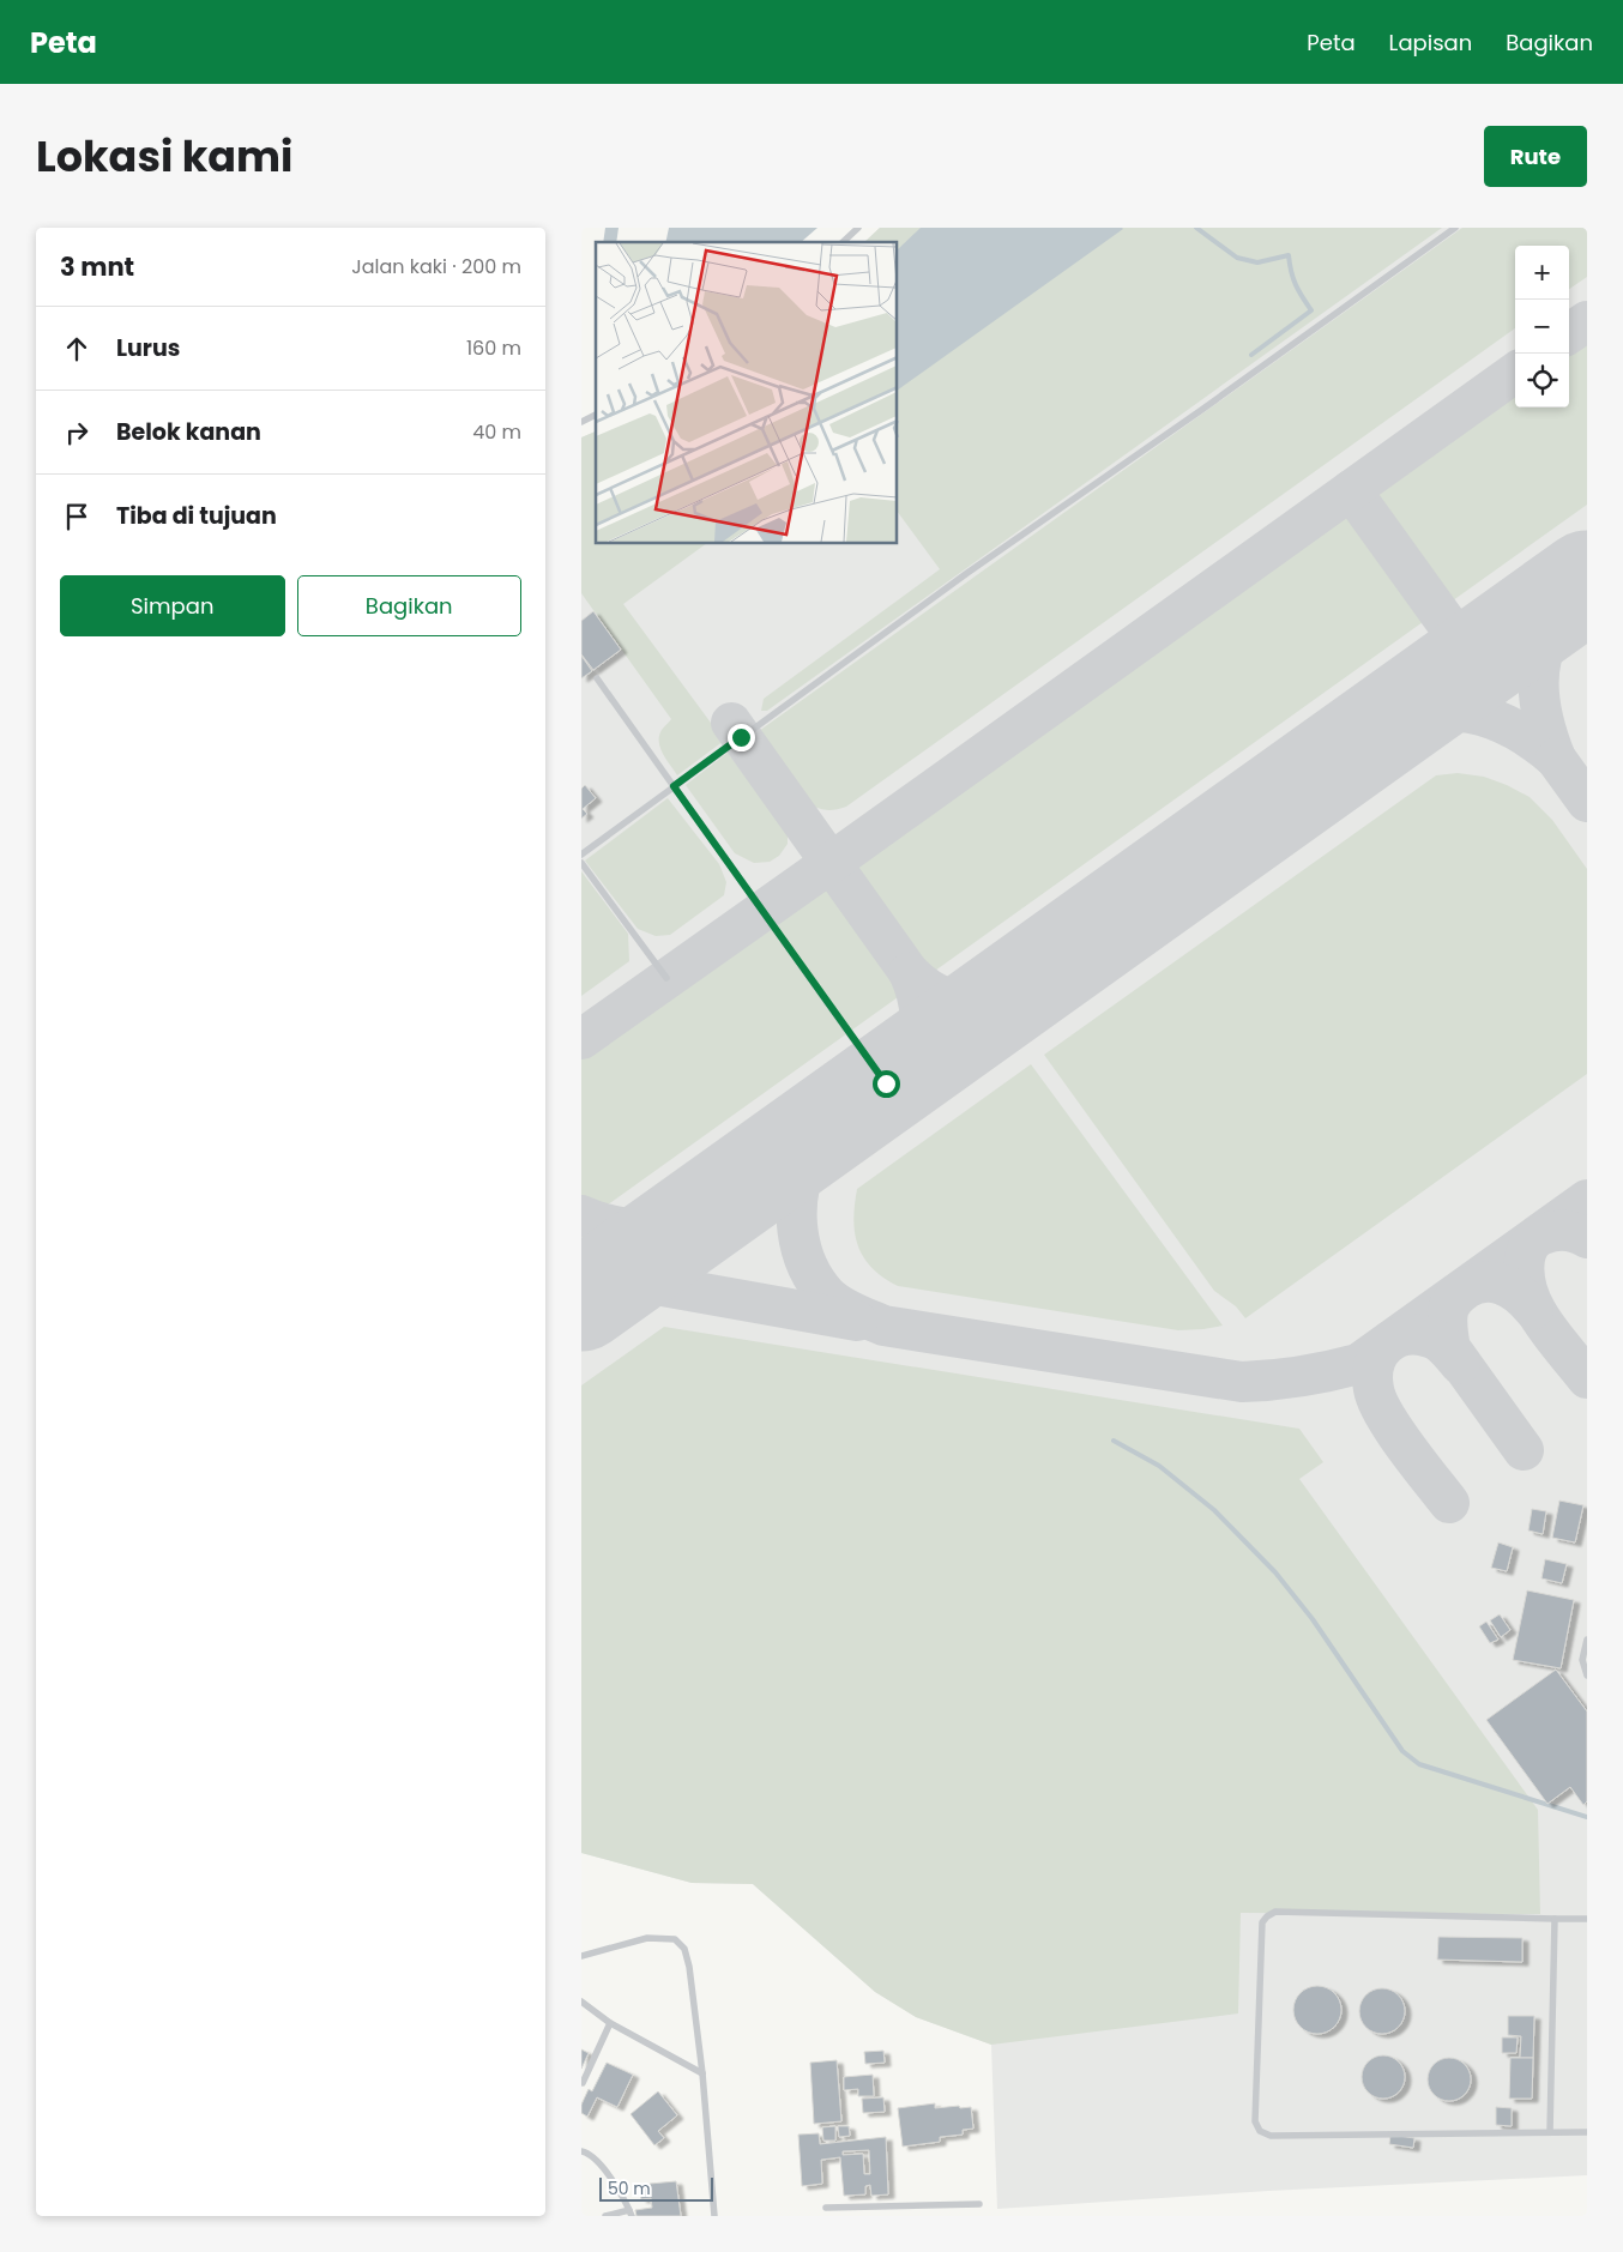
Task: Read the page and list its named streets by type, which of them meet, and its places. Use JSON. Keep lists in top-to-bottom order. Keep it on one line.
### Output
{"scale_bar":"50 m","page":{"header":"Peta","nav":["Peta","Lapisan","Bagikan"],"title":"Lokasi kami","buttons":["Rute",["Simpan","Bagikan"]],"heading":["3 mnt","Jalan kaki · 200 m"],"map_buttons":["+","−"],"list":[["Lurus","160 m"],["Belok kanan","40 m"],"Tiba di tujuan"],"scale":"50 m"}}
